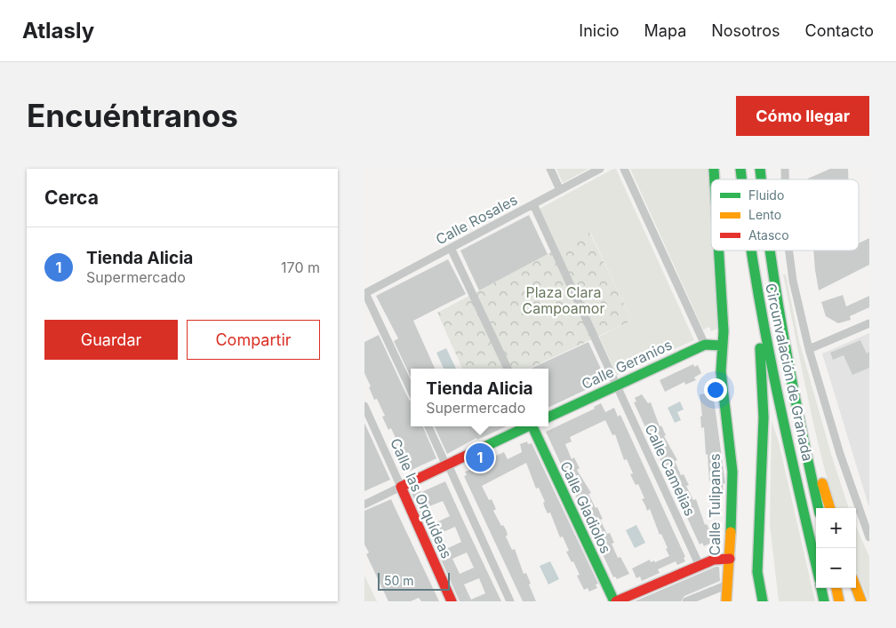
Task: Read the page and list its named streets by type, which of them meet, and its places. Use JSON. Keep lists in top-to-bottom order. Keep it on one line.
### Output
{"streets":{"main road":["Calle Geranios","Circunvalación de Granada","Calle las Orquídeas","Calle Tulipanes","Calle Gladiolos"],"street":["Calle Rosales","Calle Camelias"]},"crossings":[["Calle Geranios","Calle Camelias"],["Calle Geranios","Calle Tulipanes"]],"parks":["Plaza Clara Campoamor"],"legend":["Fluido","Lento","Atasco"],"scale_bar":"50 m","page":{"header":"Atlasly","nav":["Inicio","Mapa","Nosotros","Contacto"],"buttons":["Cómo llegar",["Guardar","Compartir"]],"title":"Encuéntranos","heading":"Cerca","list":[{"mark":"1","name":"Tienda Alicia","note":"Supermercado","value":"170 m"}],"popup":["Tienda Alicia","Supermercado"],"pins":"1","map_buttons":["+","−"],"scale":"50 m"}}
